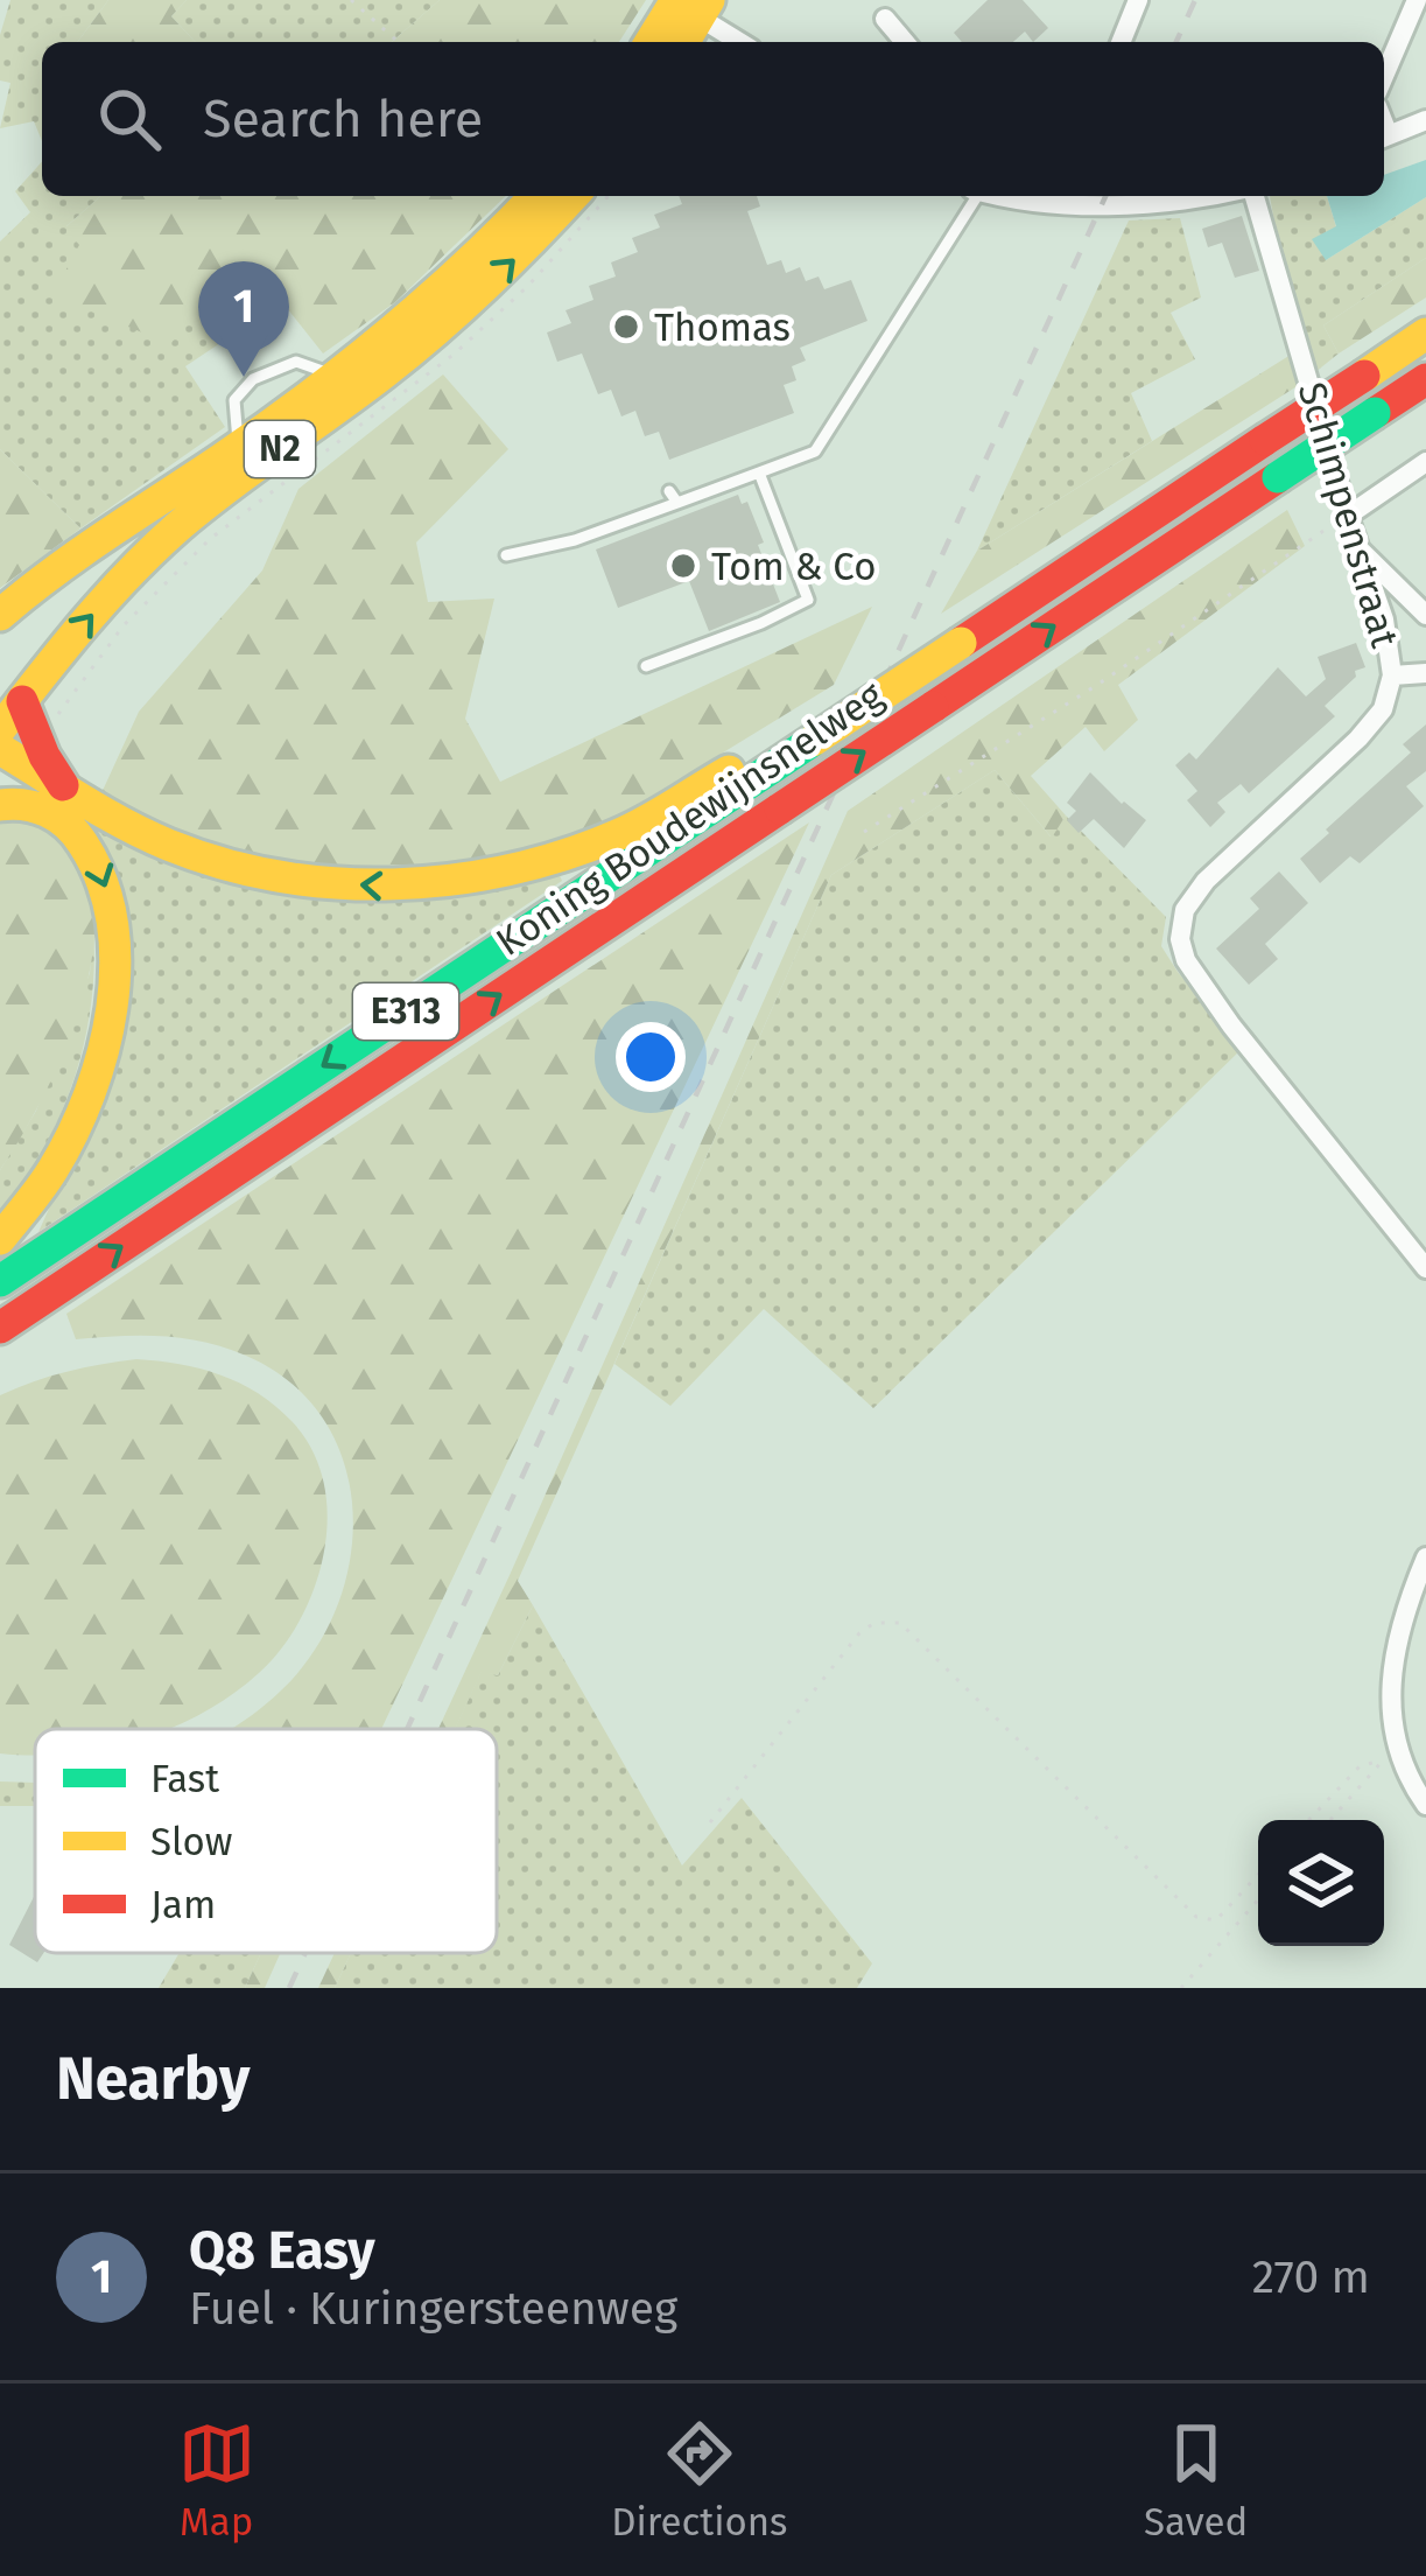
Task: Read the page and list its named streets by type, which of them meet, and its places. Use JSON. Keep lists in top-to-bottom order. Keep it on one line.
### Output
{"streets":{"main road":["N2","Koning Boudewijnsnelweg","E313"],"street":["Schimpenstraat"]},"places":["Thomas","Tom & Co"],"legend":["Fast","Slow","Jam"],"page":{"search":"Search here","pins":"1","heading":"Nearby","list":[{"mark":"1","name":"Q8 Easy","note":"Fuel · Kuringersteenweg","value":"270 m"}],"nav":["Map","Directions","Saved"]}}
